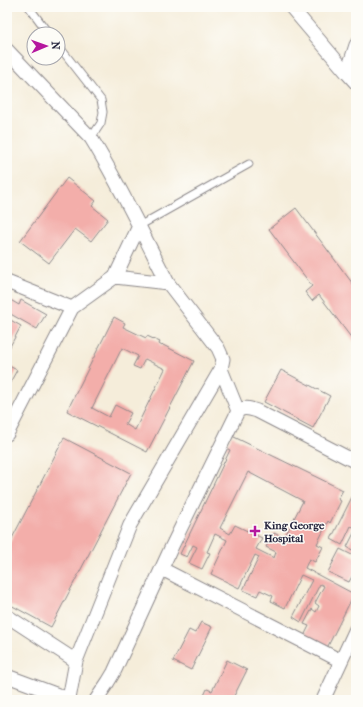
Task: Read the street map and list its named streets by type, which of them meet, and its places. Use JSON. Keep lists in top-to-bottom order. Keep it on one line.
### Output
{"places":{"health":["King George Hospital"]},"north":"right"}
